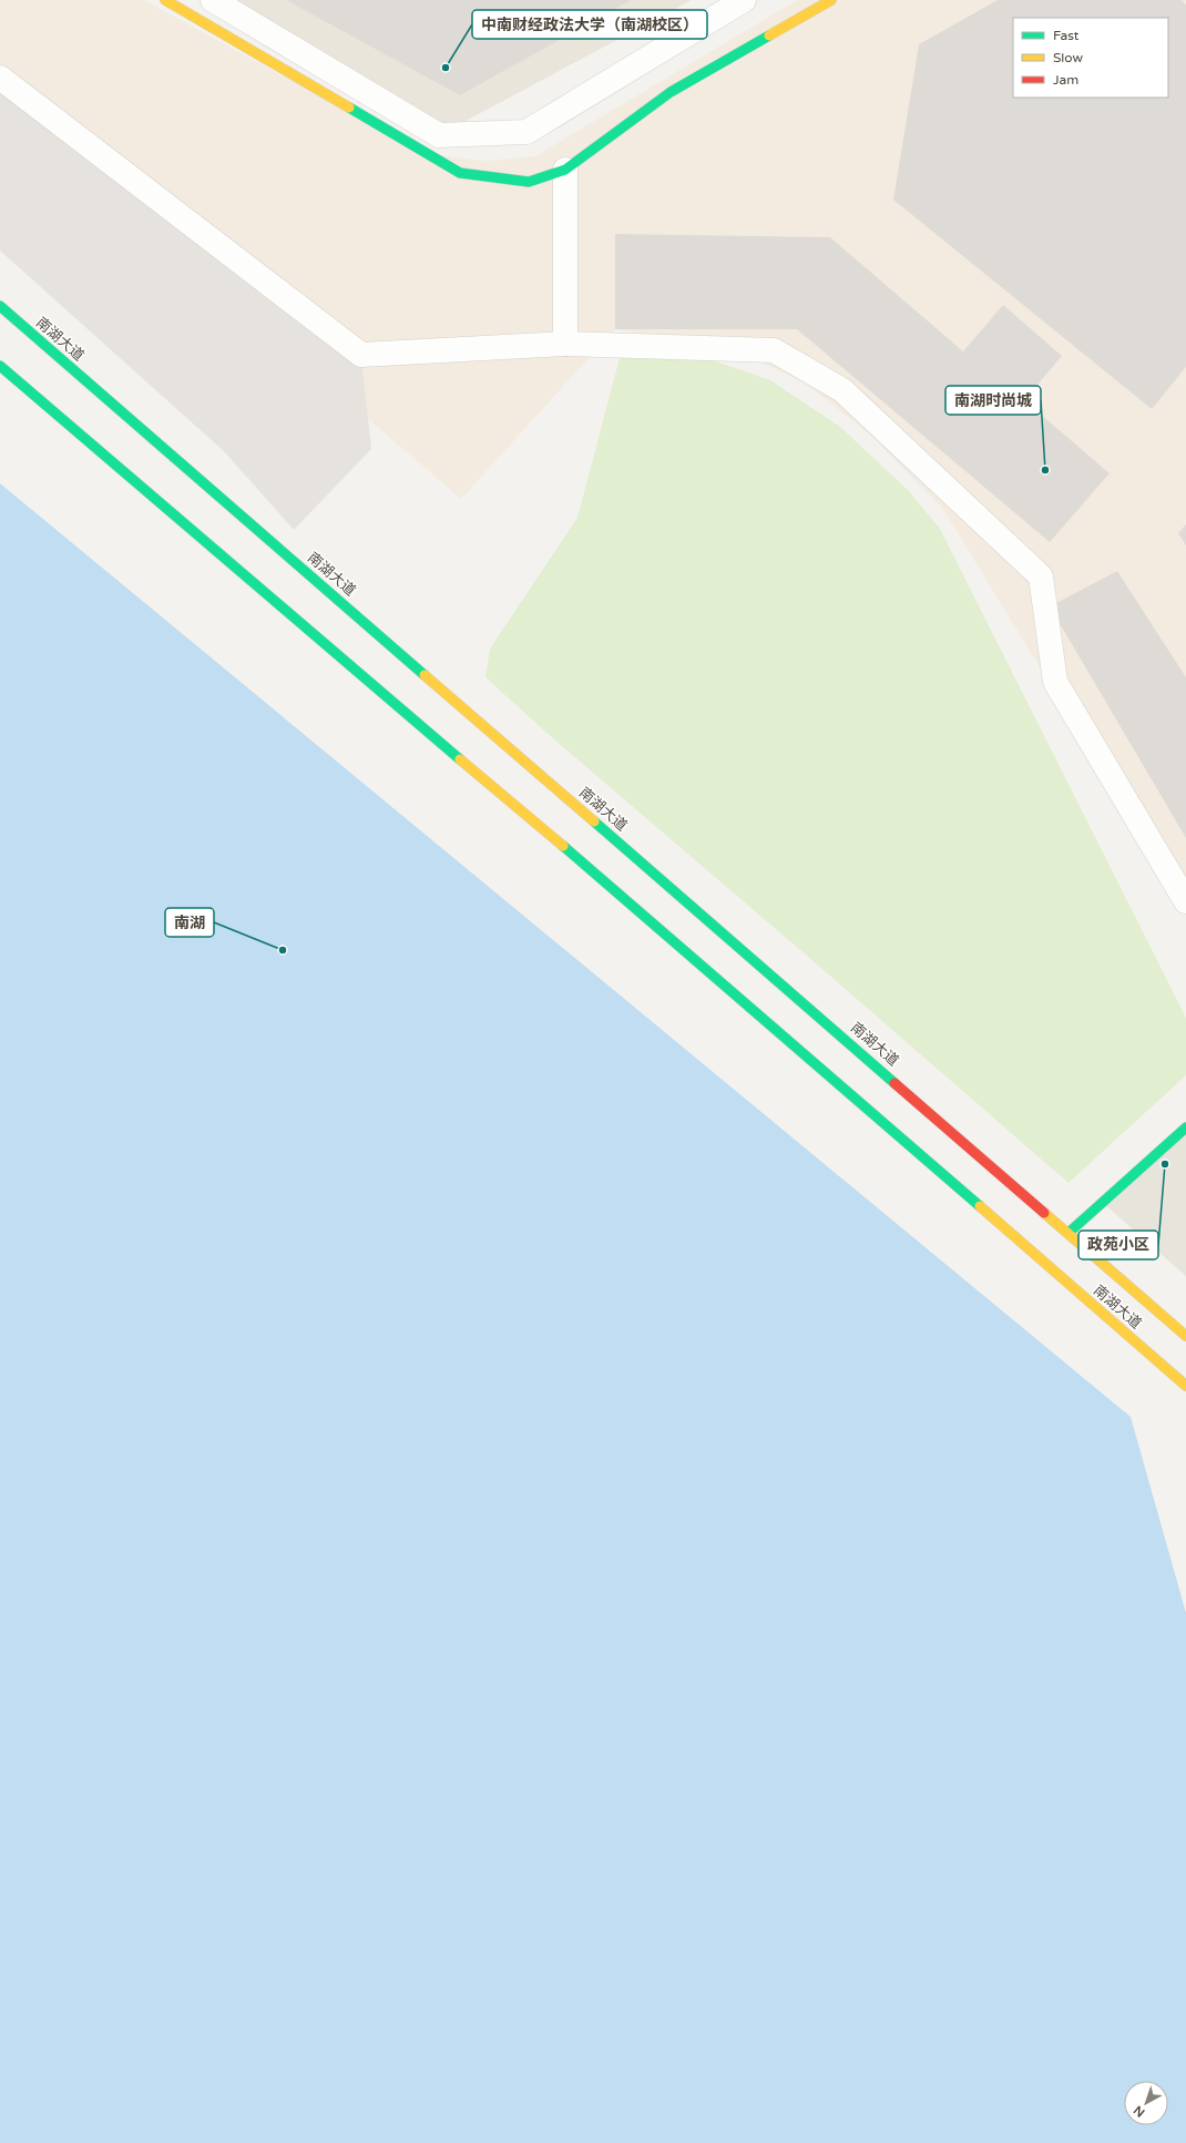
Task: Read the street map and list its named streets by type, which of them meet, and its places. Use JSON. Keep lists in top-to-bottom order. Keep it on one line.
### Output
{"streets":{"main road":["南湖大道"]},"places":["中南财经政法大学（南湖校区）","南湖时尚城","南湖","政苑小区"],"legend":["Fast","Slow","Jam"],"north":"bottom left"}
